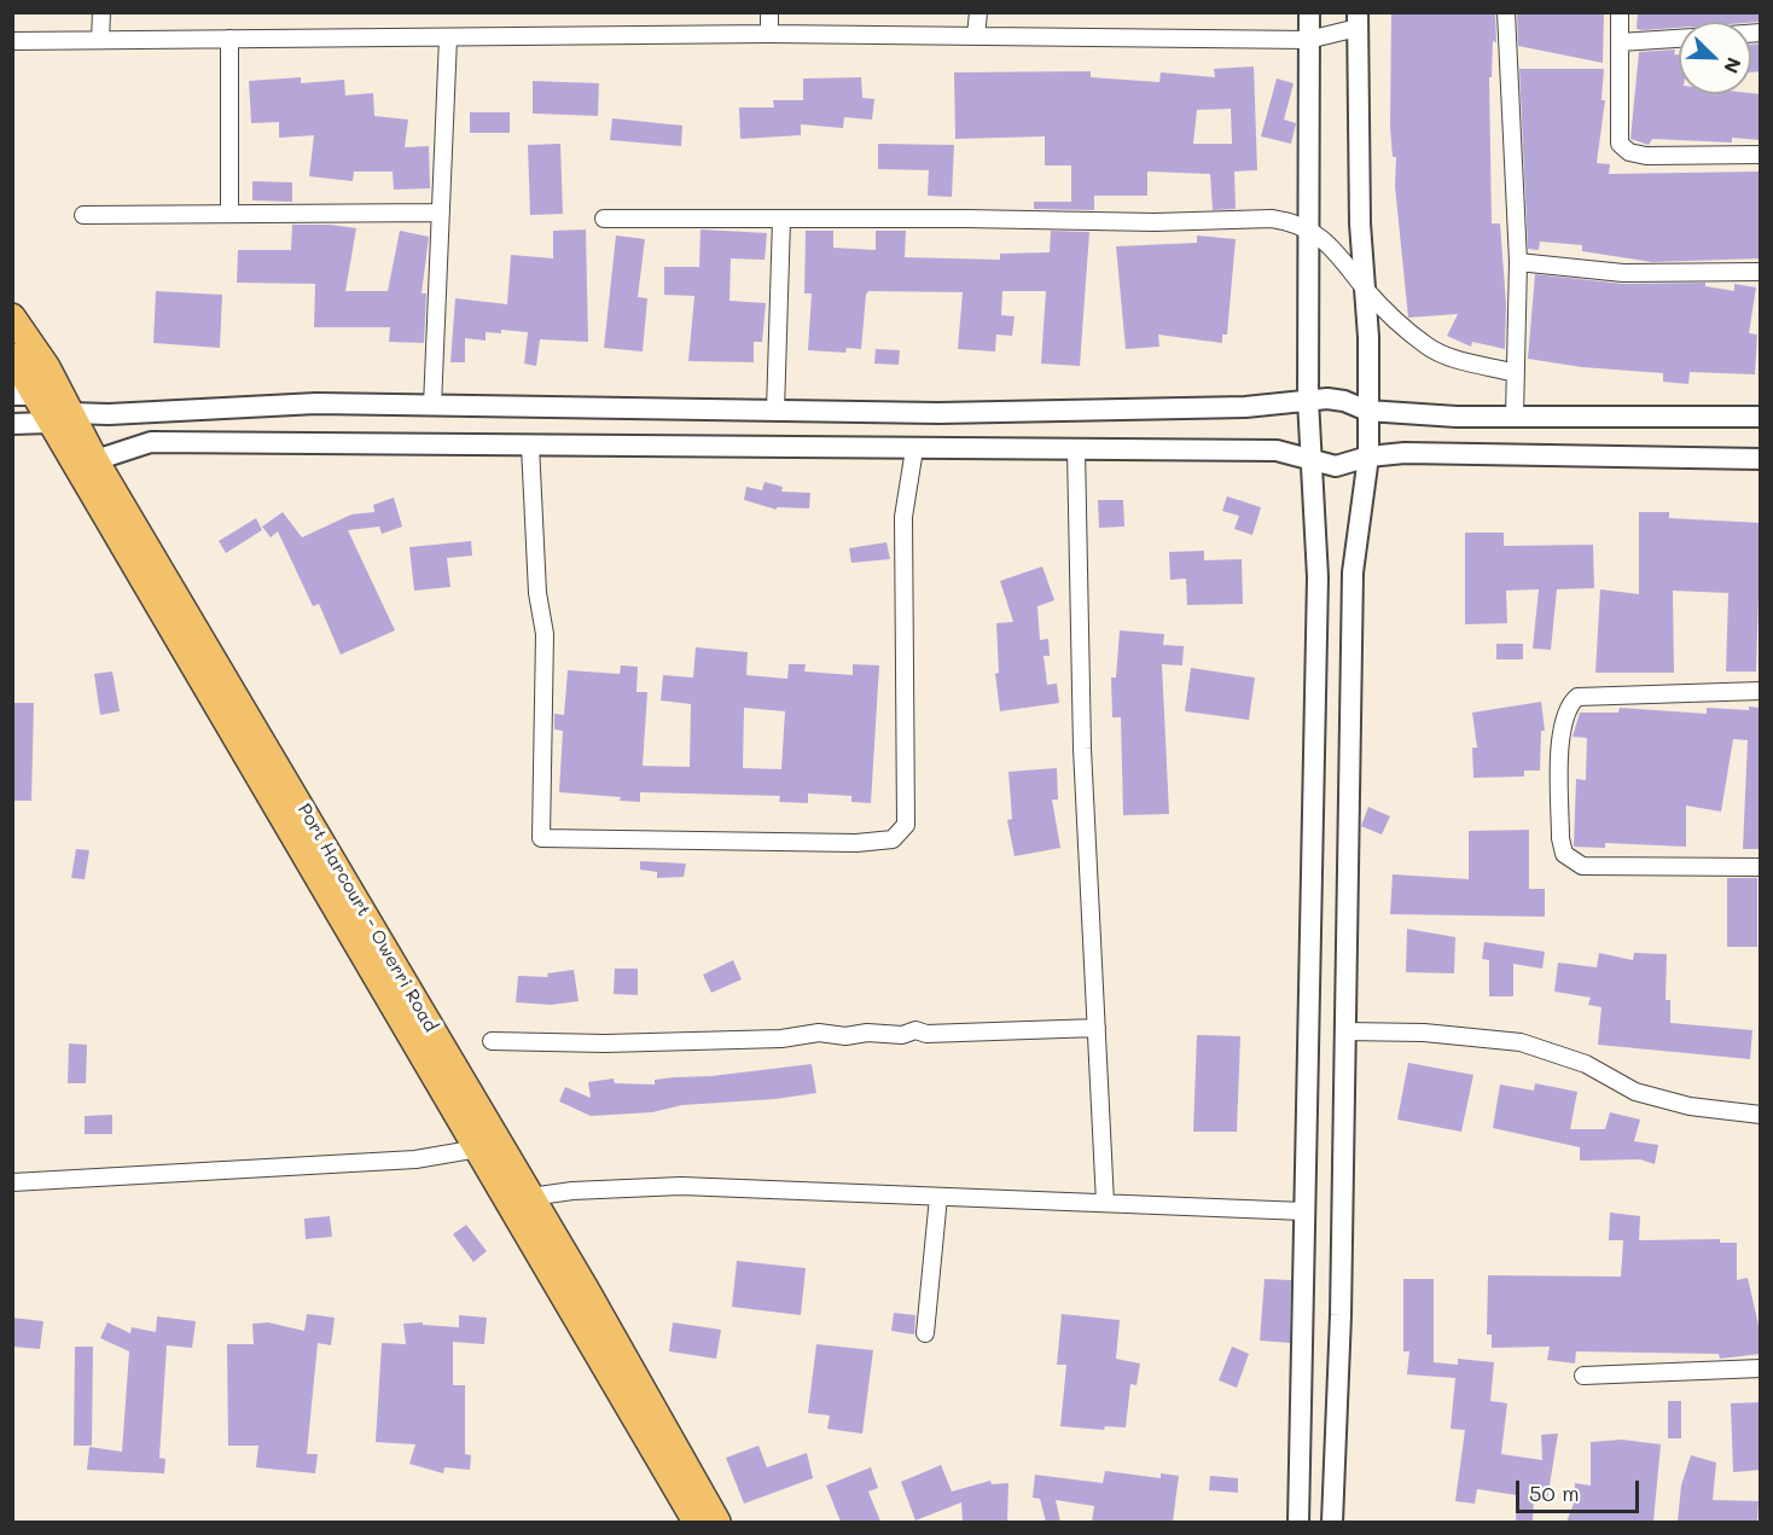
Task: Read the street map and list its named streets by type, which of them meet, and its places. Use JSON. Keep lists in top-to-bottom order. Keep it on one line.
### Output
{"streets":{"main road":["Port Harcourt - Owerri Road"]},"scale_bar":"50 m","north":"bottom right"}
